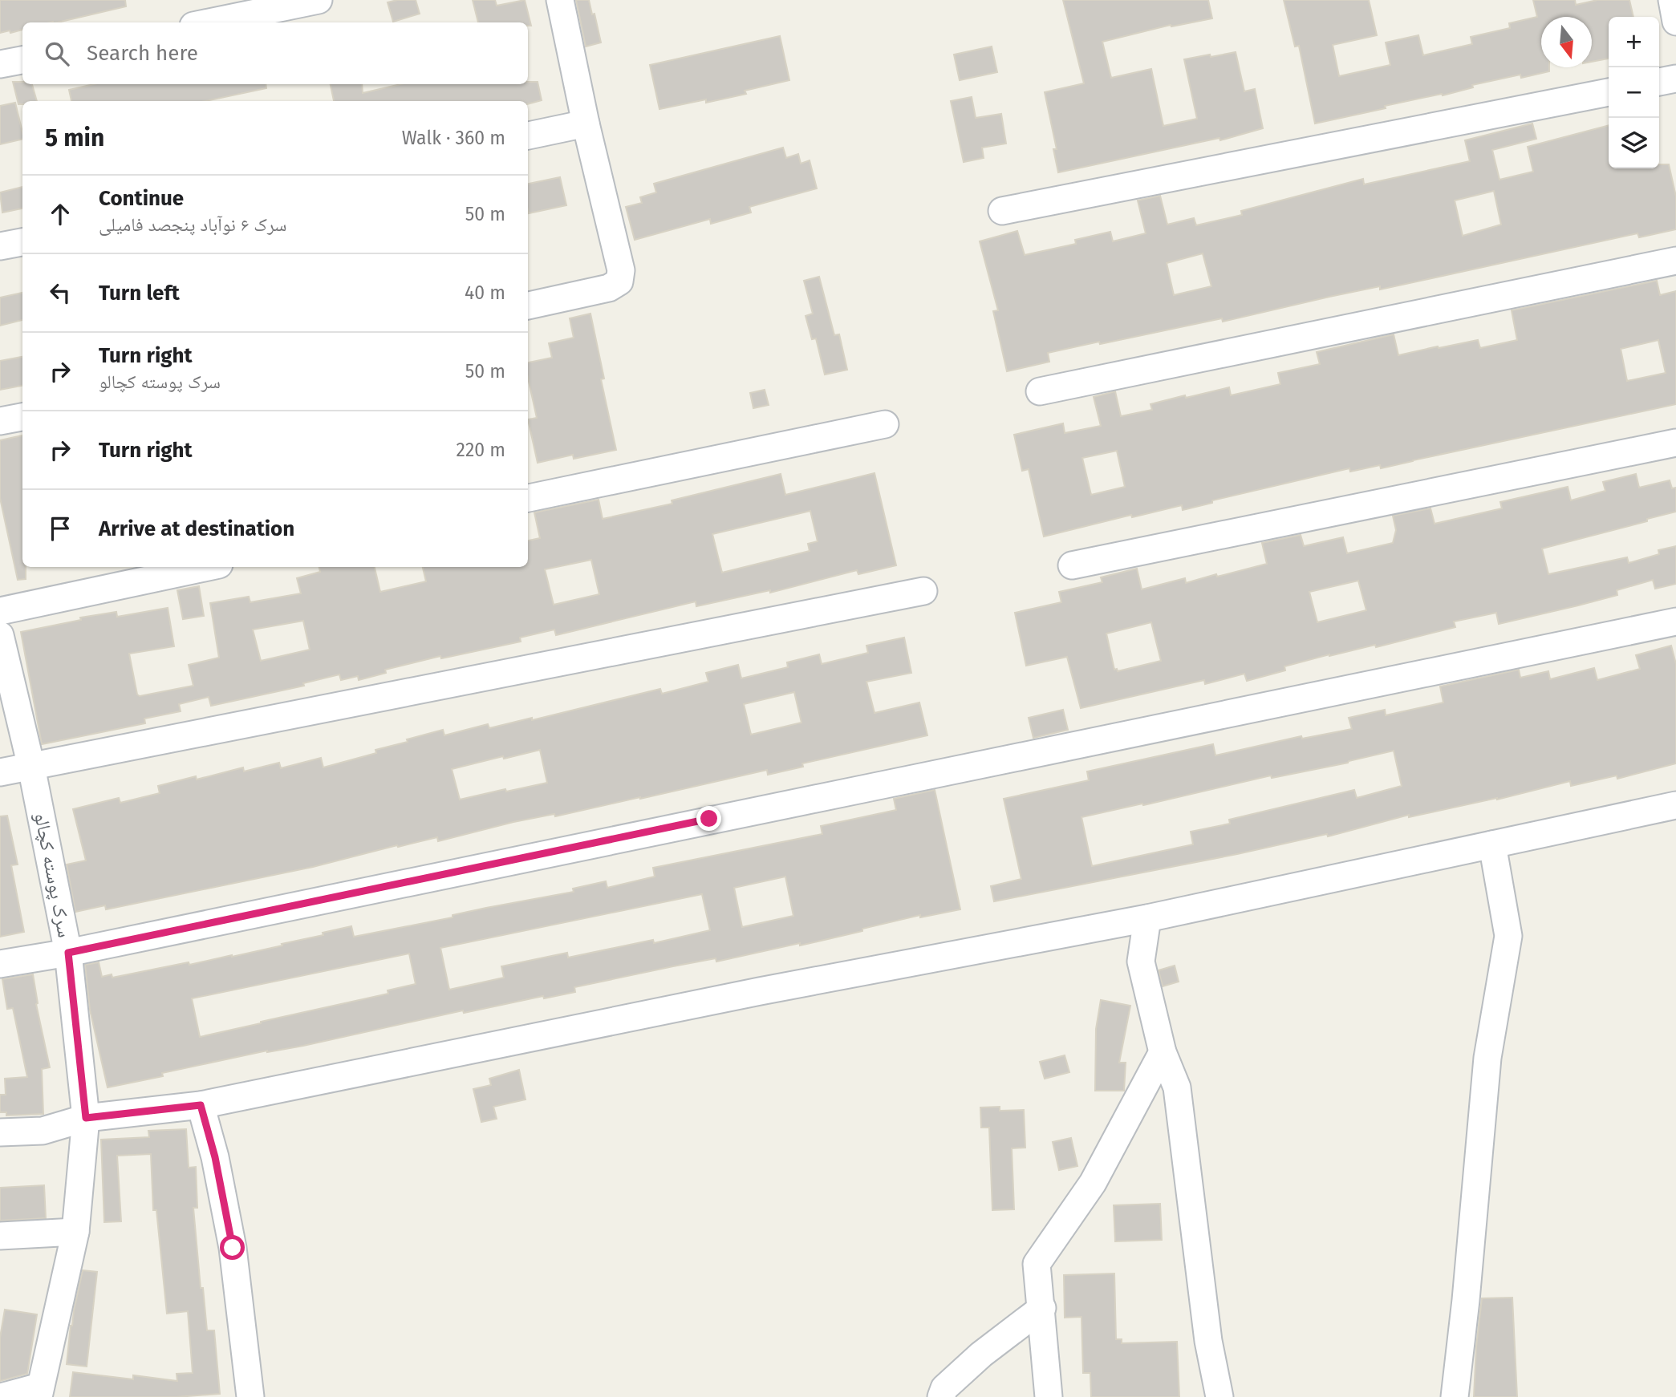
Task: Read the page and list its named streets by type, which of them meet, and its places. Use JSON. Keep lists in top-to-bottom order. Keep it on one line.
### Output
{"streets":{"street":["سرک پوسته کچالو"]},"north":"bottom","page":{"map_buttons":["+","−"],"search":"Search here","heading":["5 min","Walk · 360 m"],"list":[["Continue","سرک ۶ نوآباد پنجصد فامیلی","50 m"],["Turn left","40 m"],["Turn right","سرک پوسته کچالو","50 m"],["Turn right","220 m"],"Arrive at destination"]}}
